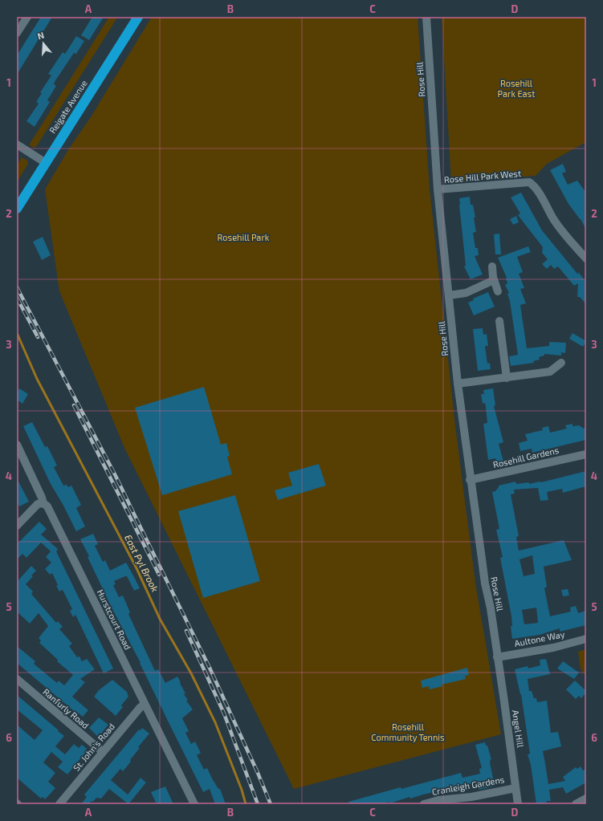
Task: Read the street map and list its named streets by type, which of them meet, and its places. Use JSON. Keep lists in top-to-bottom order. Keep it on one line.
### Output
{"streets":{"highway":["Reigate Avenue"],"street":["Rose Hill","Rose Hill Park West","Rosehill Gardens","Hurstcourt Road","Aultone Way","Ranfurly Road","Angel Hill","St. John's Road","Cranleigh Gardens"]},"crossings":[["Rose Hill","Rose Hill Park West"],["Rose Hill","Rosehill Gardens"],["Rose Hill","Aultone Way"],["Rose Hill","Angel Hill"],["Hurstcourt Road","St. John's Road"],["Aultone Way","Angel Hill"],["Ranfurly Road","St. John's Road"],["Angel Hill","Cranleigh Gardens"]],"water":["East Pyl Brook"],"parks":["Rosehill Park East","Rosehill Park","Rosehill Community Tennis"],"north":"top","grid":{"columns":["A","B","C","D"],"rows":["1","2","3","4","5","6"]}}
